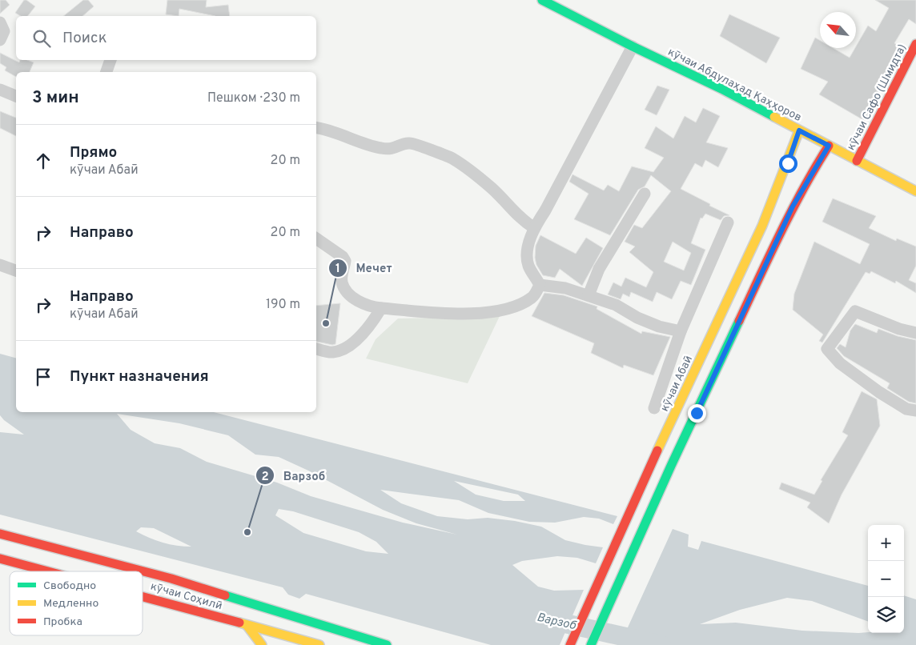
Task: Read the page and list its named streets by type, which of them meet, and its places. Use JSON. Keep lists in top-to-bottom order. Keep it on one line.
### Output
{"streets":{"main road":["кӯчаи Абдулаҳад Қаҳҳоров","кӯчаи Сафо (Шмидта)","кӯчаи Абаӣ","кӯчаи Соҳилӣ"]},"crossings":[["кӯчаи Абдулаҳад Қаҳҳоров","кӯчаи Сафо (Шмидта)"],["кӯчаи Абдулаҳад Қаҳҳоров","кӯчаи Абаӣ"]],"water":["Варзоб"],"places":["Мечет","Варзоб"],"legend":["Свободно","Медленно","Пробка"],"north":"top left","page":{"search":"Поиск","heading":["3 мин","Пешком · 230 m"],"list":[["Прямо","кӯчаи Абаӣ","20 m"],["Направо","20 m"],["Направо","кӯчаи Абаӣ","190 m"],"Пункт назначения"],"map_buttons":["+","−"]}}
